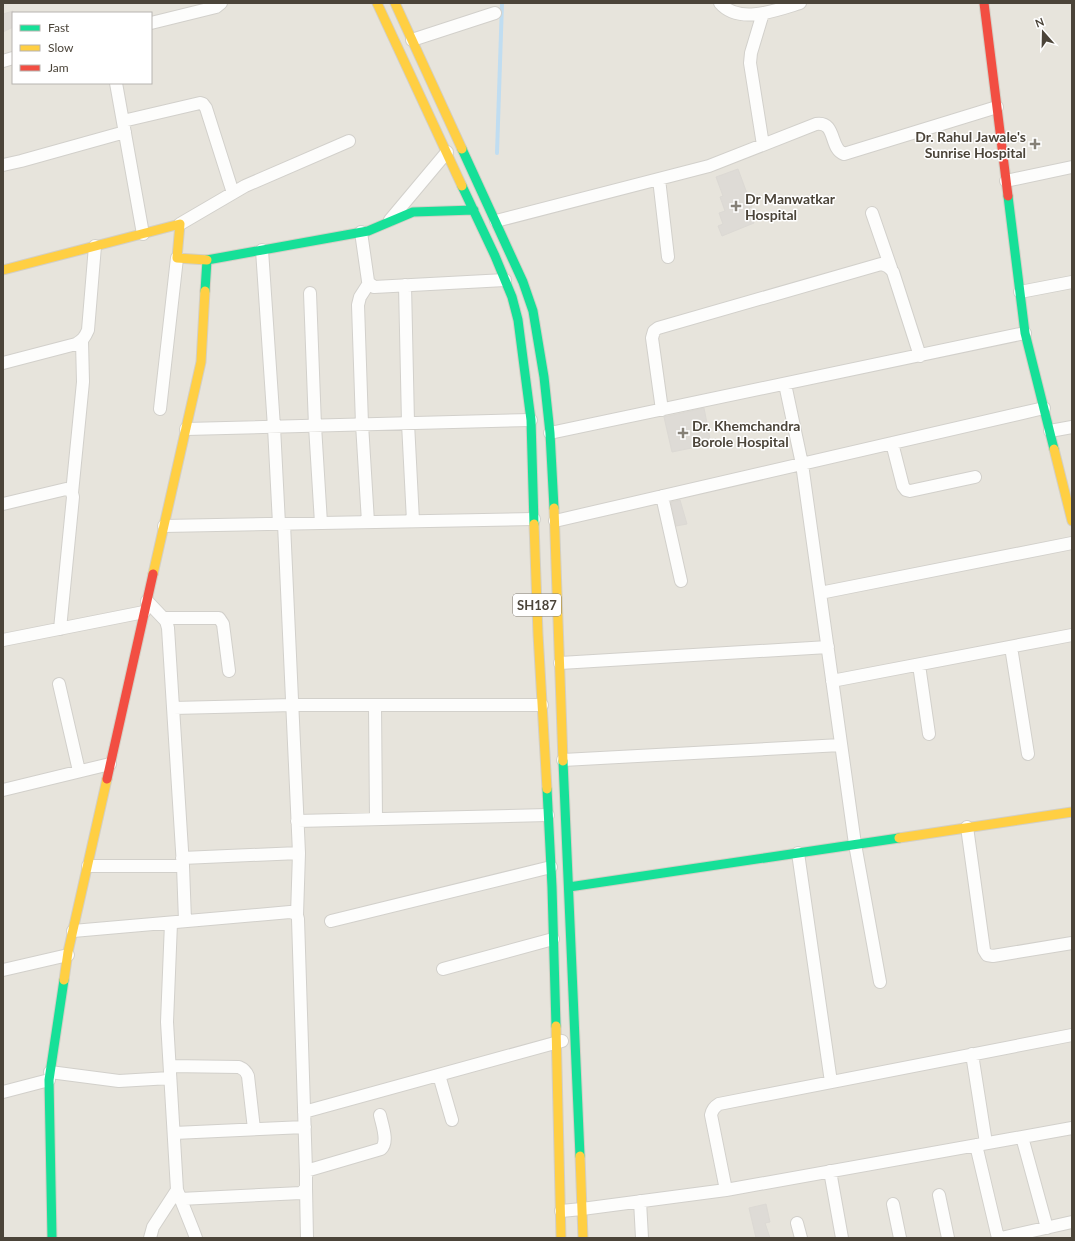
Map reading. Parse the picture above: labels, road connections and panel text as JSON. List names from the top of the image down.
{
  "streets": {
    "street": ["SH187"]
  },
  "places": {
    "health": ["Dr. Rahul Jawale's Sunrise Hospital", "Dr Manwatkar Hospital", "Dr. Khemchandra Borole Hospital"]
  },
  "legend": ["Fast", "Slow", "Jam"],
  "north": "top"
}
